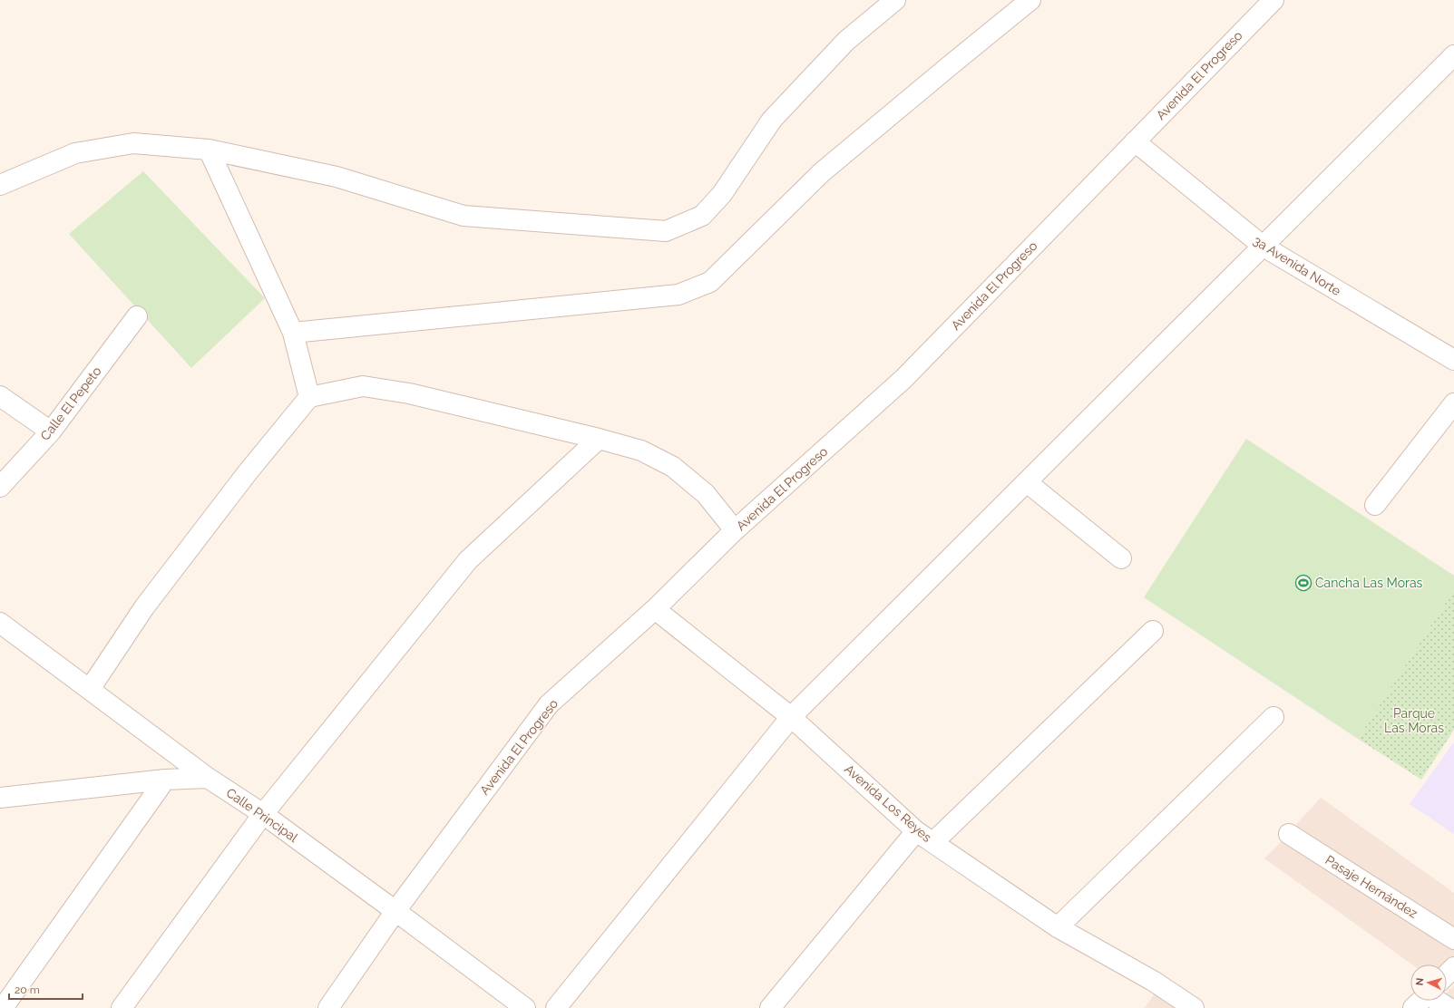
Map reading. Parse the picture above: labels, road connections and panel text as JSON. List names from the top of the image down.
{
  "streets": {
    "street": [
      "Avenida El Progreso",
      "3a Avenida Norte",
      "Calle El Pepeto",
      "Avenida Los Reyes",
      "Calle Principal",
      "Pasaje Hernández"
    ]
  },
  "crossings": [
    ["Avenida El Progreso", "3a Avenida Norte"],
    ["Avenida El Progreso", "Avenida Los Reyes"],
    ["Avenida El Progreso", "Calle Principal"]
  ],
  "parks": ["Parque Las Moras"],
  "places": {
    "sports": ["Cancha Las Moras"]
  },
  "scale_bar": "20 m",
  "north": "left"
}
